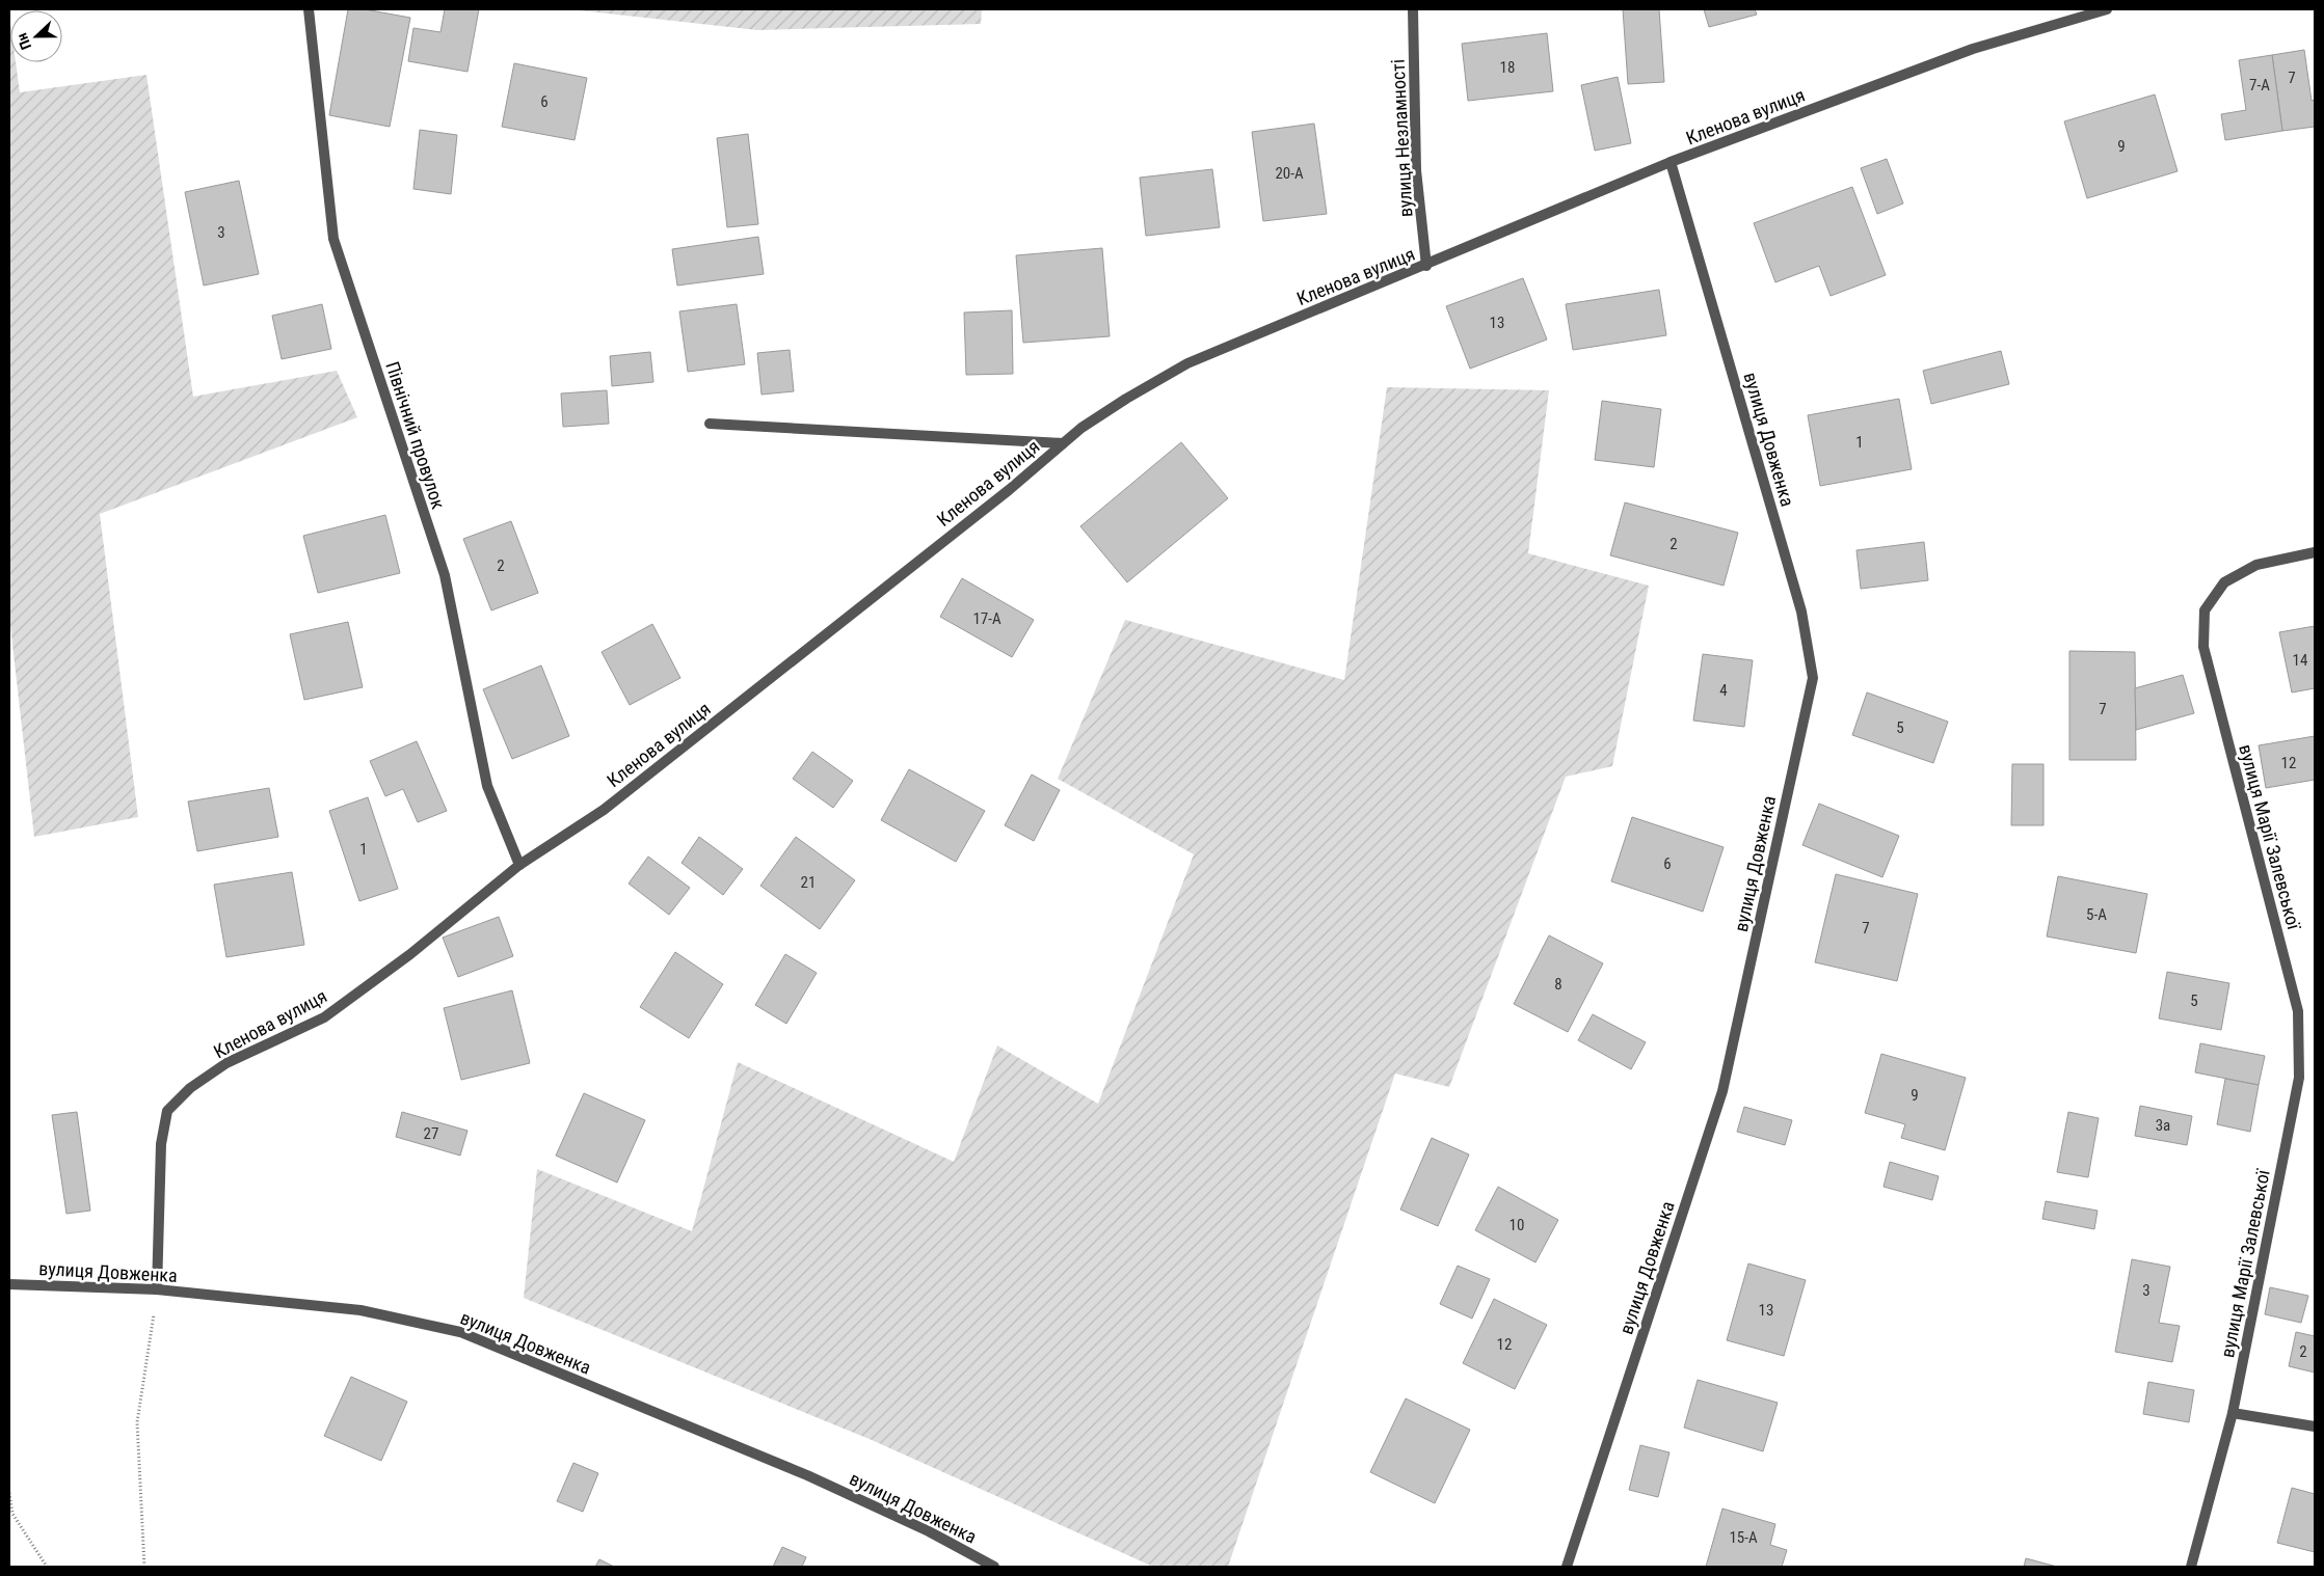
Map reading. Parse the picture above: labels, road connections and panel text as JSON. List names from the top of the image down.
{
  "streets": {
    "street": [
      "Кленова вулиця",
      "вулиця Незламності",
      "Північний провулок",
      "вулиця Довженка",
      "вулиця Марії Залевської"
    ]
  },
  "crossings": [
    ["Кленова вулиця", "вулиця Незламності"],
    ["Кленова вулиця", "Північний провулок"],
    ["Кленова вулиця", "вулиця Довженка"]
  ],
  "house_numbers": [
    "18",
    "7",
    "7-А",
    "6",
    "9",
    "20-А",
    "3",
    "13",
    "1",
    "2",
    "2",
    "17-А",
    "14",
    "4",
    "7",
    "5",
    "12",
    "1",
    "6",
    "21",
    "5-А",
    "7",
    "8",
    "5",
    "9",
    "3а",
    "27",
    "10",
    "3",
    "13",
    "12",
    "2",
    "15-А"
  ],
  "north": "left"
}
